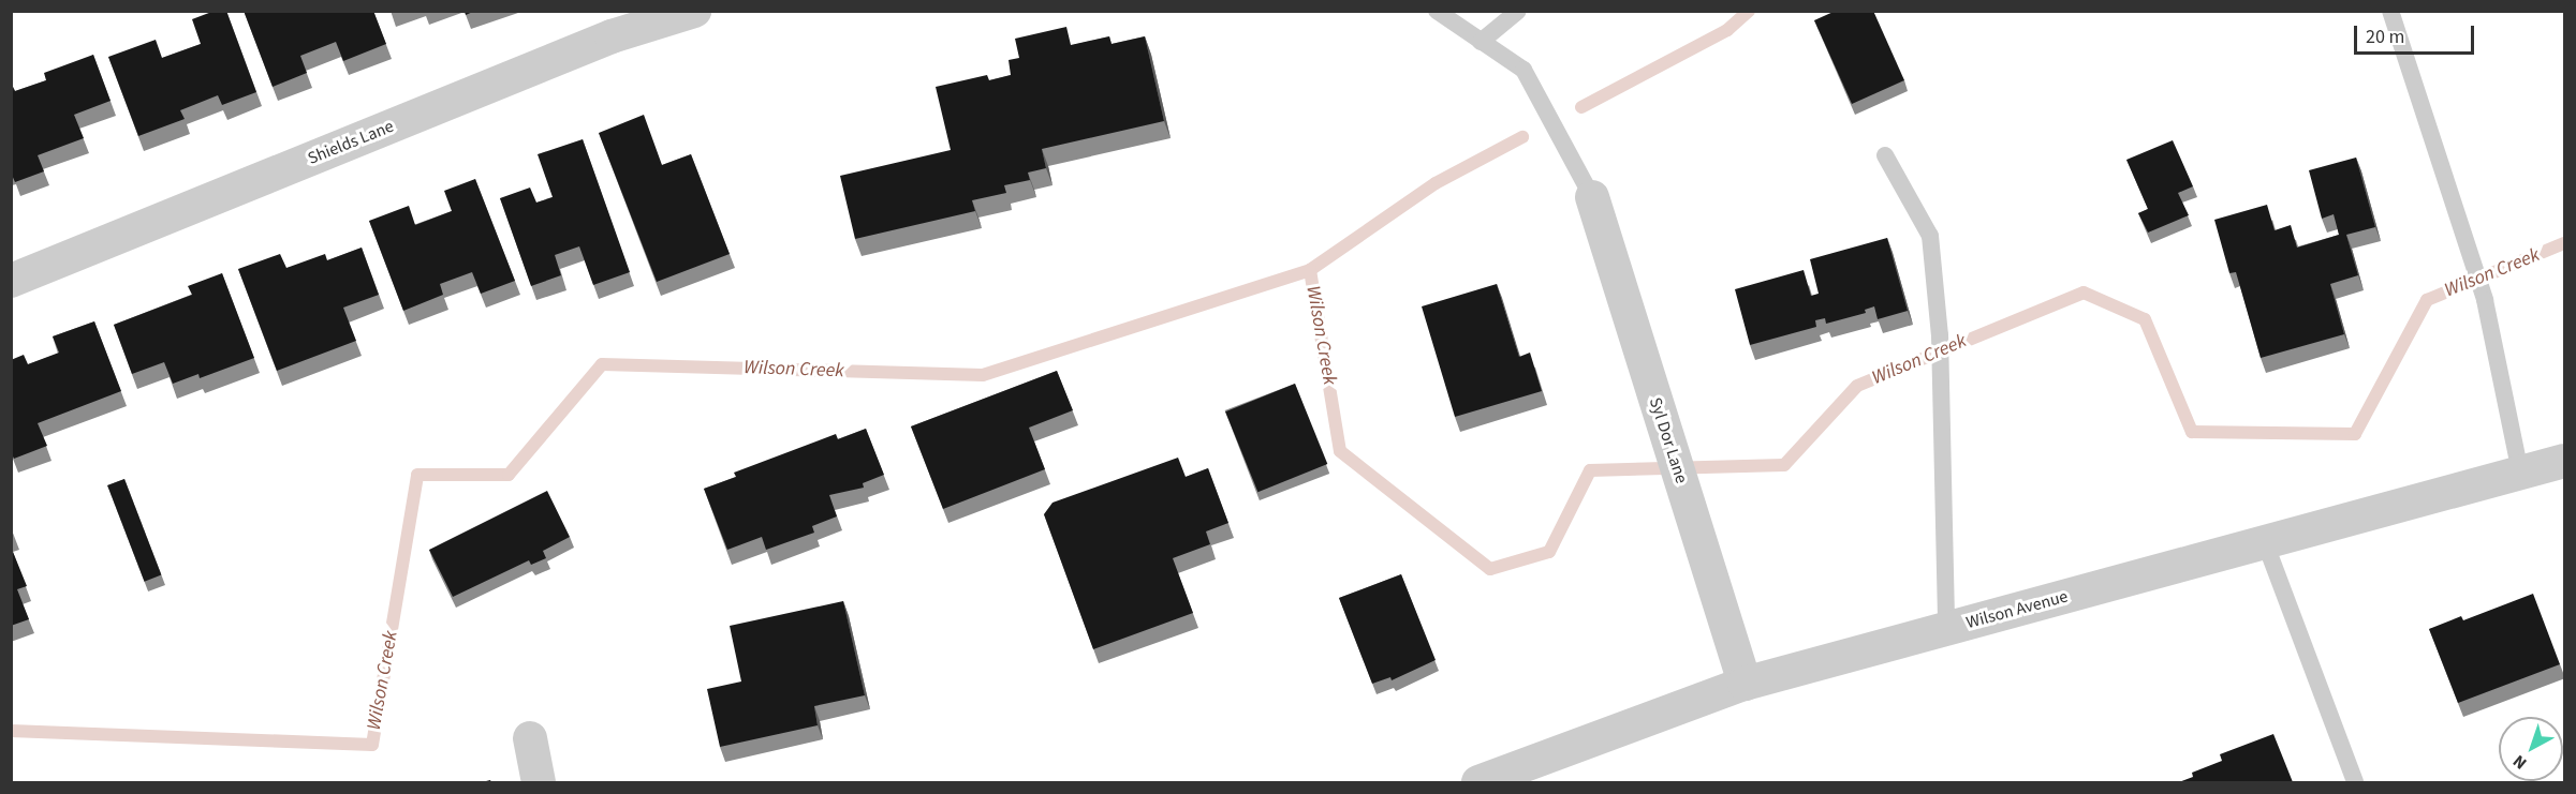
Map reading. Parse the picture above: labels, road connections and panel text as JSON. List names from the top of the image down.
{
  "streets": {
    "street": ["Shields Lane", "Syl Dor Lane", "Wilson Avenue"]
  },
  "crossings": [
    ["Syl Dor Lane", "Wilson Avenue"]
  ],
  "water": ["Wilson Creek"],
  "scale_bar": "20 m",
  "north": "bottom left"
}
